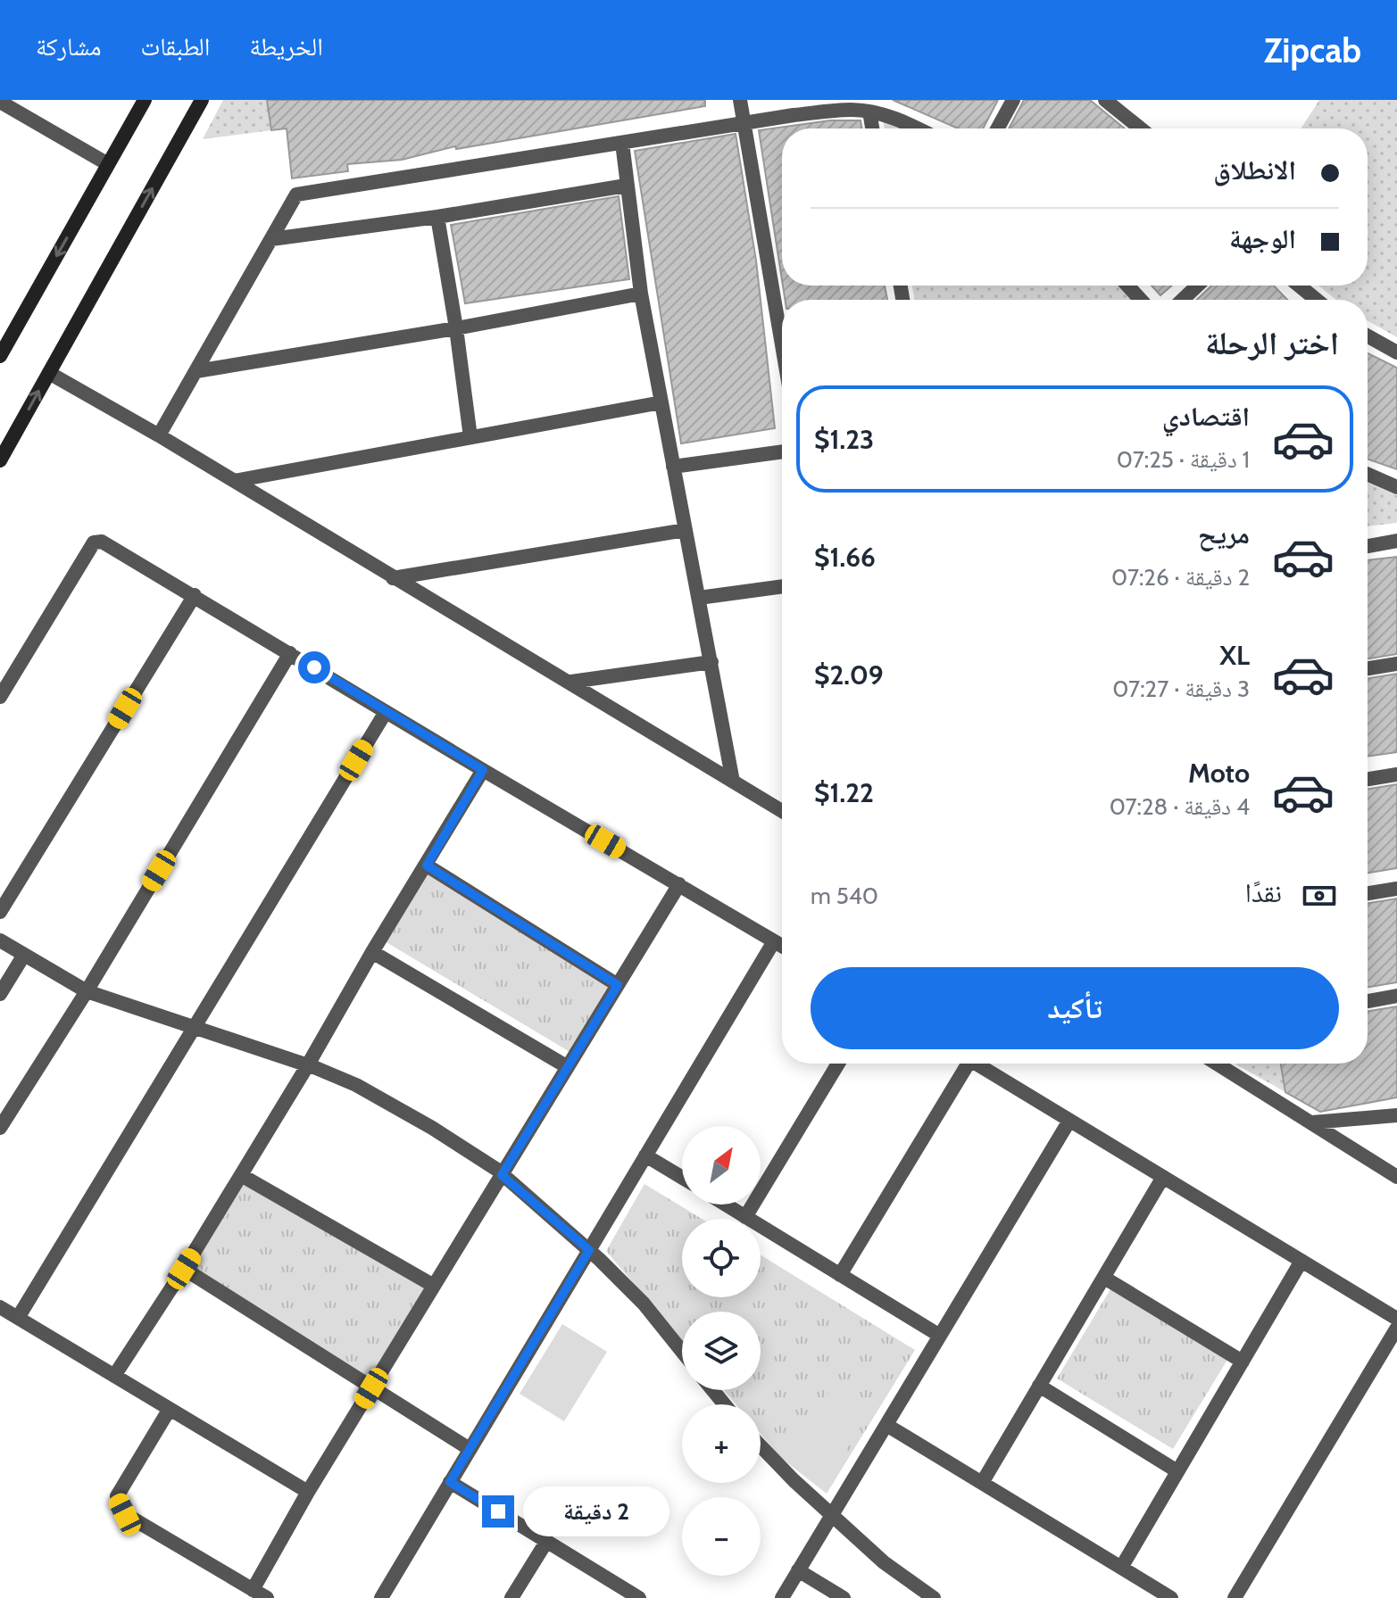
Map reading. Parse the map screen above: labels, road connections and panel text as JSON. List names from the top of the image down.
{
  "north": "top right",
  "page": {
    "header": "Zipcab",
    "nav": ["الخريطة", "الطبقات", "مشاركة"],
    "banner": ["الانطلاق", "الوجهة"],
    "heading": "اختر الرحلة",
    "list": [
      {
        "name": "اقتصادي",
        "note": "1 دقيقة · 07:25",
        "value": "$1.23"
      },
      {
        "name": "مريح",
        "note": "2 دقيقة · 07:26",
        "value": "$1.66"
      },
      {
        "name": "XL",
        "note": "3 دقيقة · 07:27",
        "value": "$2.09"
      },
      {
        "name": "Moto",
        "note": "4 دقيقة · 07:28",
        "value": "$1.22"
      }
    ],
    "pay": ["نقدًا", "540 m"],
    "buttons": "تأكيد",
    "map_buttons": ["+", "−"],
    "bubble": "2 دقيقة"
  }
}
